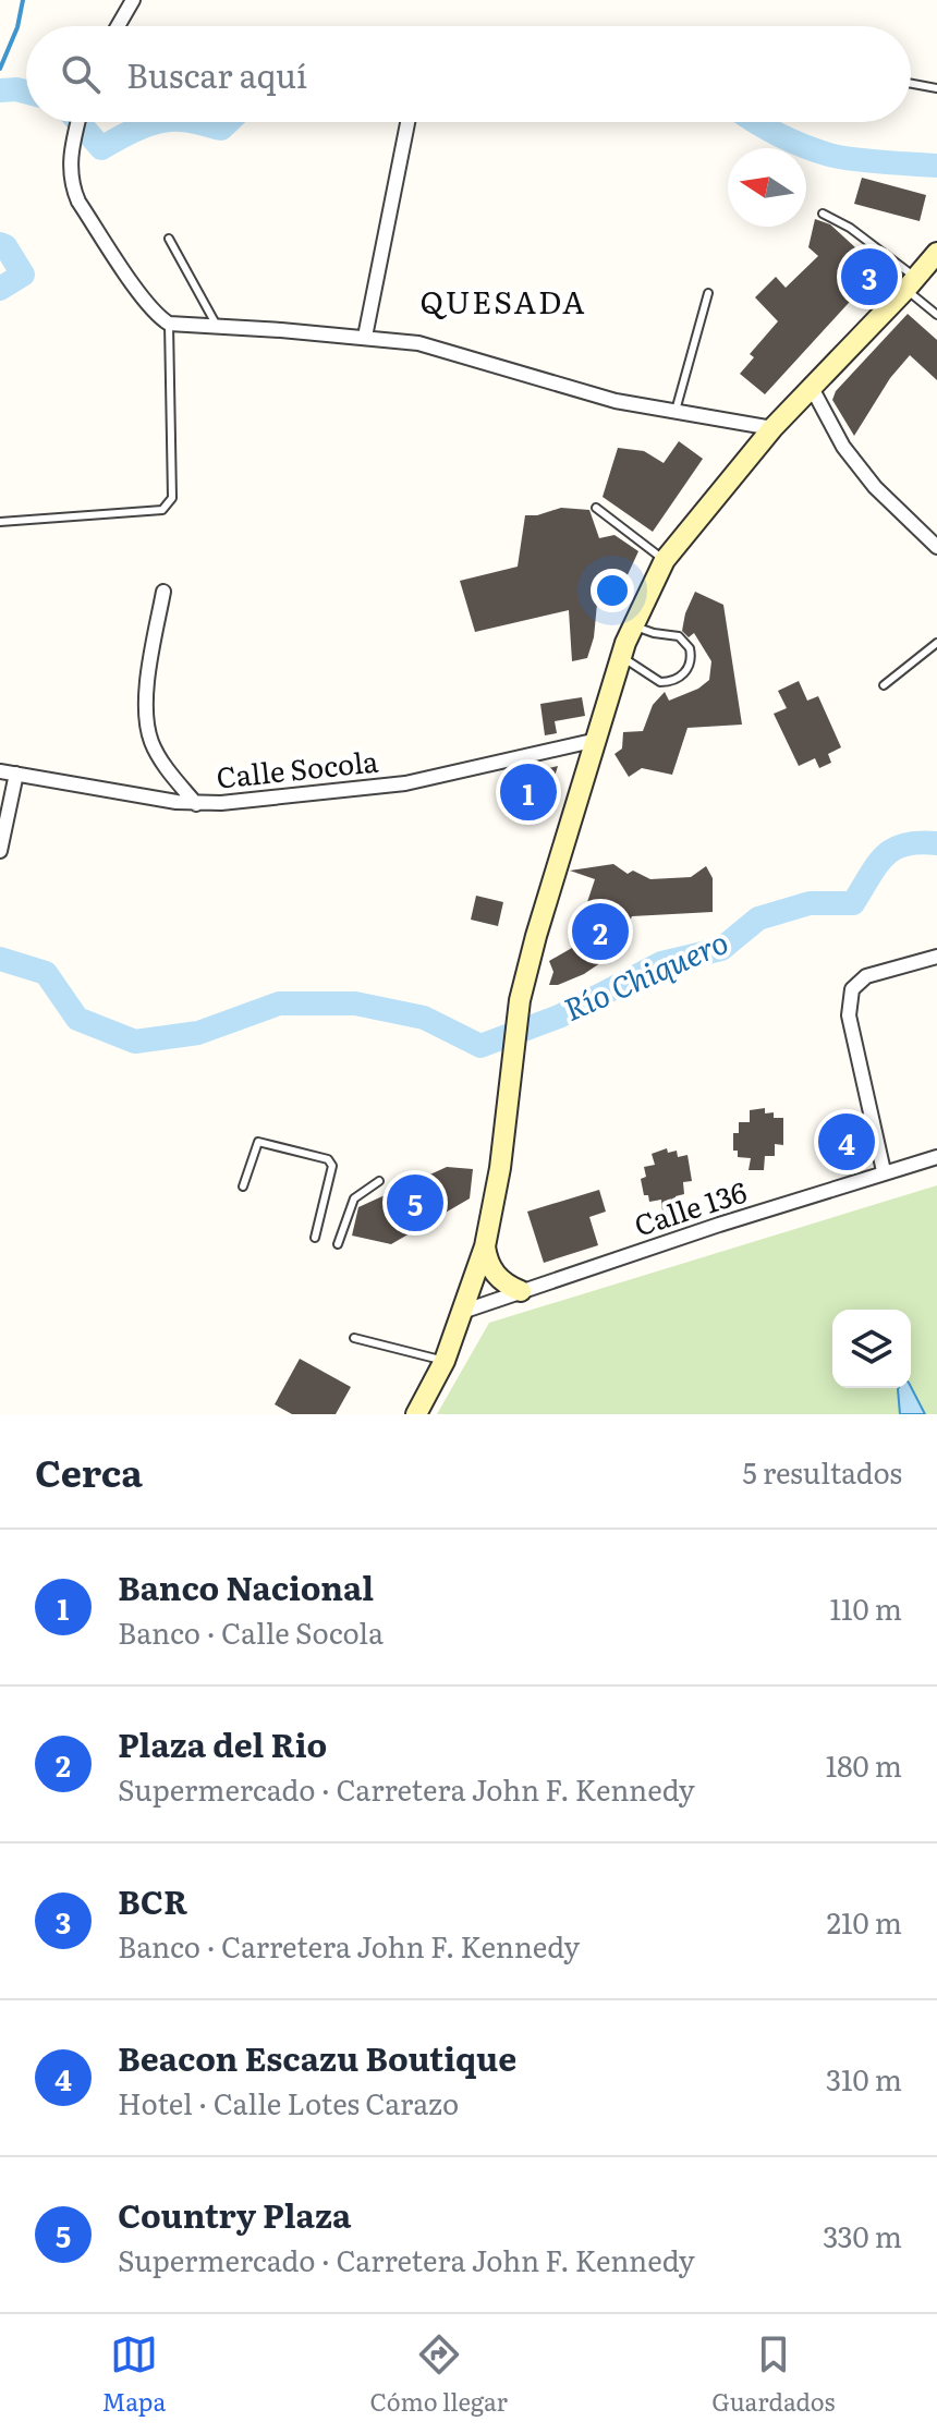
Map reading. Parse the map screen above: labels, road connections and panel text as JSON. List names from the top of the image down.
{
  "streets": {
    "street": ["Calle Socola", "Calle 136"]
  },
  "districts": ["QUESADA"],
  "water": ["Río Chiquero"],
  "north": "left",
  "page": {
    "search": "Buscar aquí",
    "pins": [
      "3",
      "1",
      "2",
      "4",
      "5"
    ],
    "heading": ["Cerca", "5 resultados"],
    "list": [
      {
        "mark": "1",
        "name": "Banco Nacional",
        "note": "Banco · Calle Socola",
        "value": "110 m"
      },
      {
        "mark": "2",
        "name": "Plaza del Rio",
        "note": "Supermercado · Carretera John F. Kennedy",
        "value": "180 m"
      },
      {
        "mark": "3",
        "name": "BCR",
        "note": "Banco · Carretera John F. Kennedy",
        "value": "210 m"
      },
      {
        "mark": "4",
        "name": "Beacon Escazu Boutique",
        "note": "Hotel · Calle Lotes Carazo",
        "value": "310 m"
      },
      {
        "mark": "5",
        "name": "Country Plaza",
        "note": "Supermercado · Carretera John F. Kennedy",
        "value": "330 m"
      }
    ],
    "nav": ["Mapa", "Cómo llegar", "Guardados"]
  }
}
